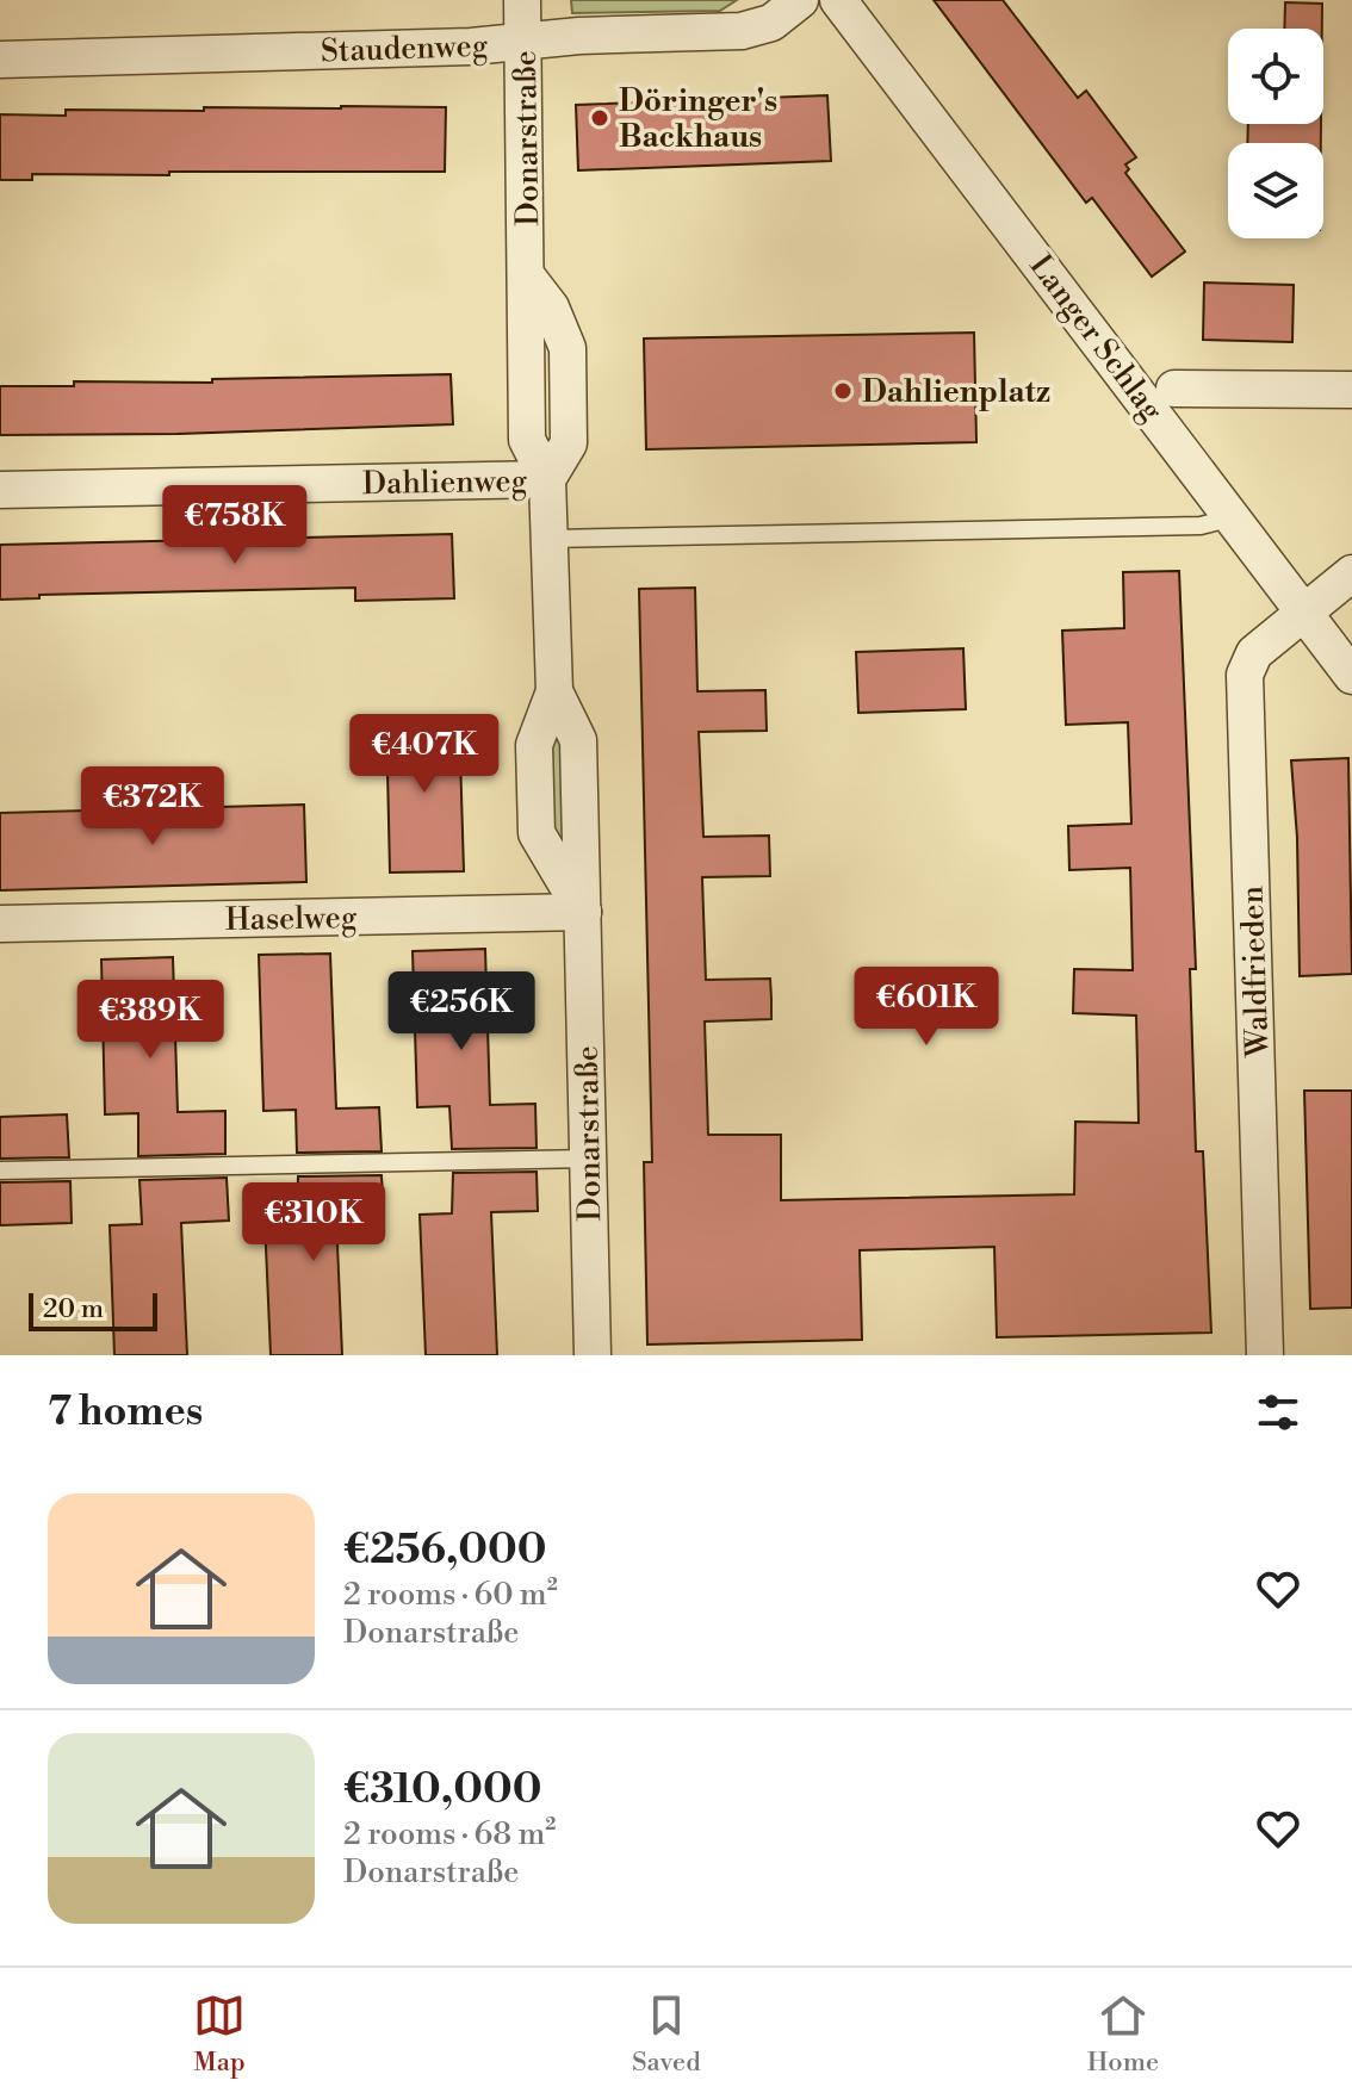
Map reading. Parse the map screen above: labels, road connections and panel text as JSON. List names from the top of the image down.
{
  "streets": {
    "street": [
      "Staudenweg",
      "Donarstraße",
      "Langer Schlag",
      "Dahlienweg",
      "Haselweg",
      "Waldfrieden"
    ]
  },
  "crossings": [
    ["Staudenweg", "Donarstraße"],
    ["Donarstraße", "Dahlienweg"],
    ["Donarstraße", "Haselweg"],
    ["Langer Schlag", "Waldfrieden"]
  ],
  "places": ["Döringer's Backhaus", "Dahlienplatz"],
  "scale_bar": "20 m",
  "page": {
    "price": [
      "€758K",
      "€407K",
      "€372K",
      "€601K",
      "€256K",
      "€389K",
      "€310K"
    ],
    "scale": "20 m",
    "heading": "7 homes",
    "list": [
      {
        "name": "€256,000",
        "note": "2 rooms · 60 m² · Donarstraße"
      },
      {
        "name": "€310,000",
        "note": "2 rooms · 68 m² · Donarstraße"
      }
    ],
    "tabs": ["Map", "Saved", "Home"]
  }
}
